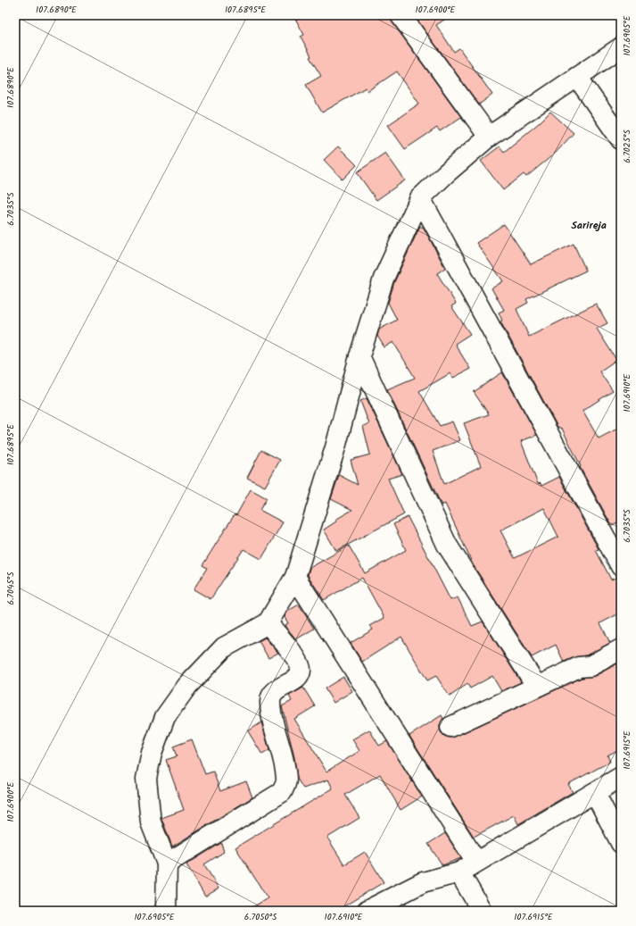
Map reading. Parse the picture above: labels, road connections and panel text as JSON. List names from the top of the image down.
{
  "districts": ["Sarireja"],
  "coordinates": [
    "107.6890°E",
    "107.6895°E",
    "107.6900°E",
    "107.6905°E",
    "6.7025°S",
    "6.7035°S",
    "107.6910°E",
    "6.7045°S",
    "107.6915°E",
    "6.7050°S"
  ]
}
